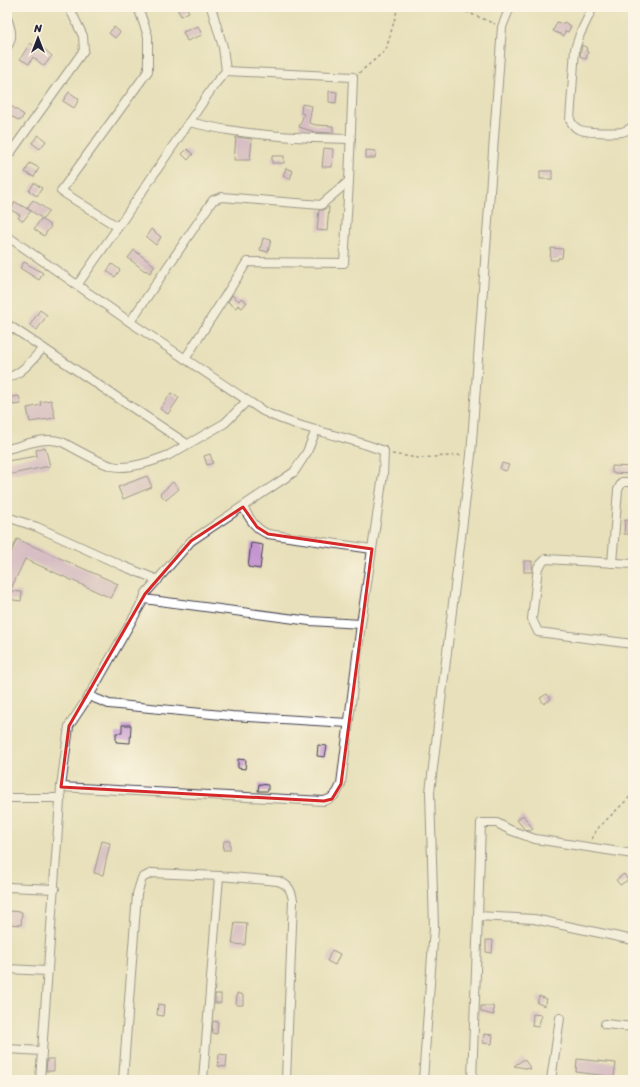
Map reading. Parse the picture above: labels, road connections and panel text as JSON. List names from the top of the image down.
{
  "north": "top"
}
